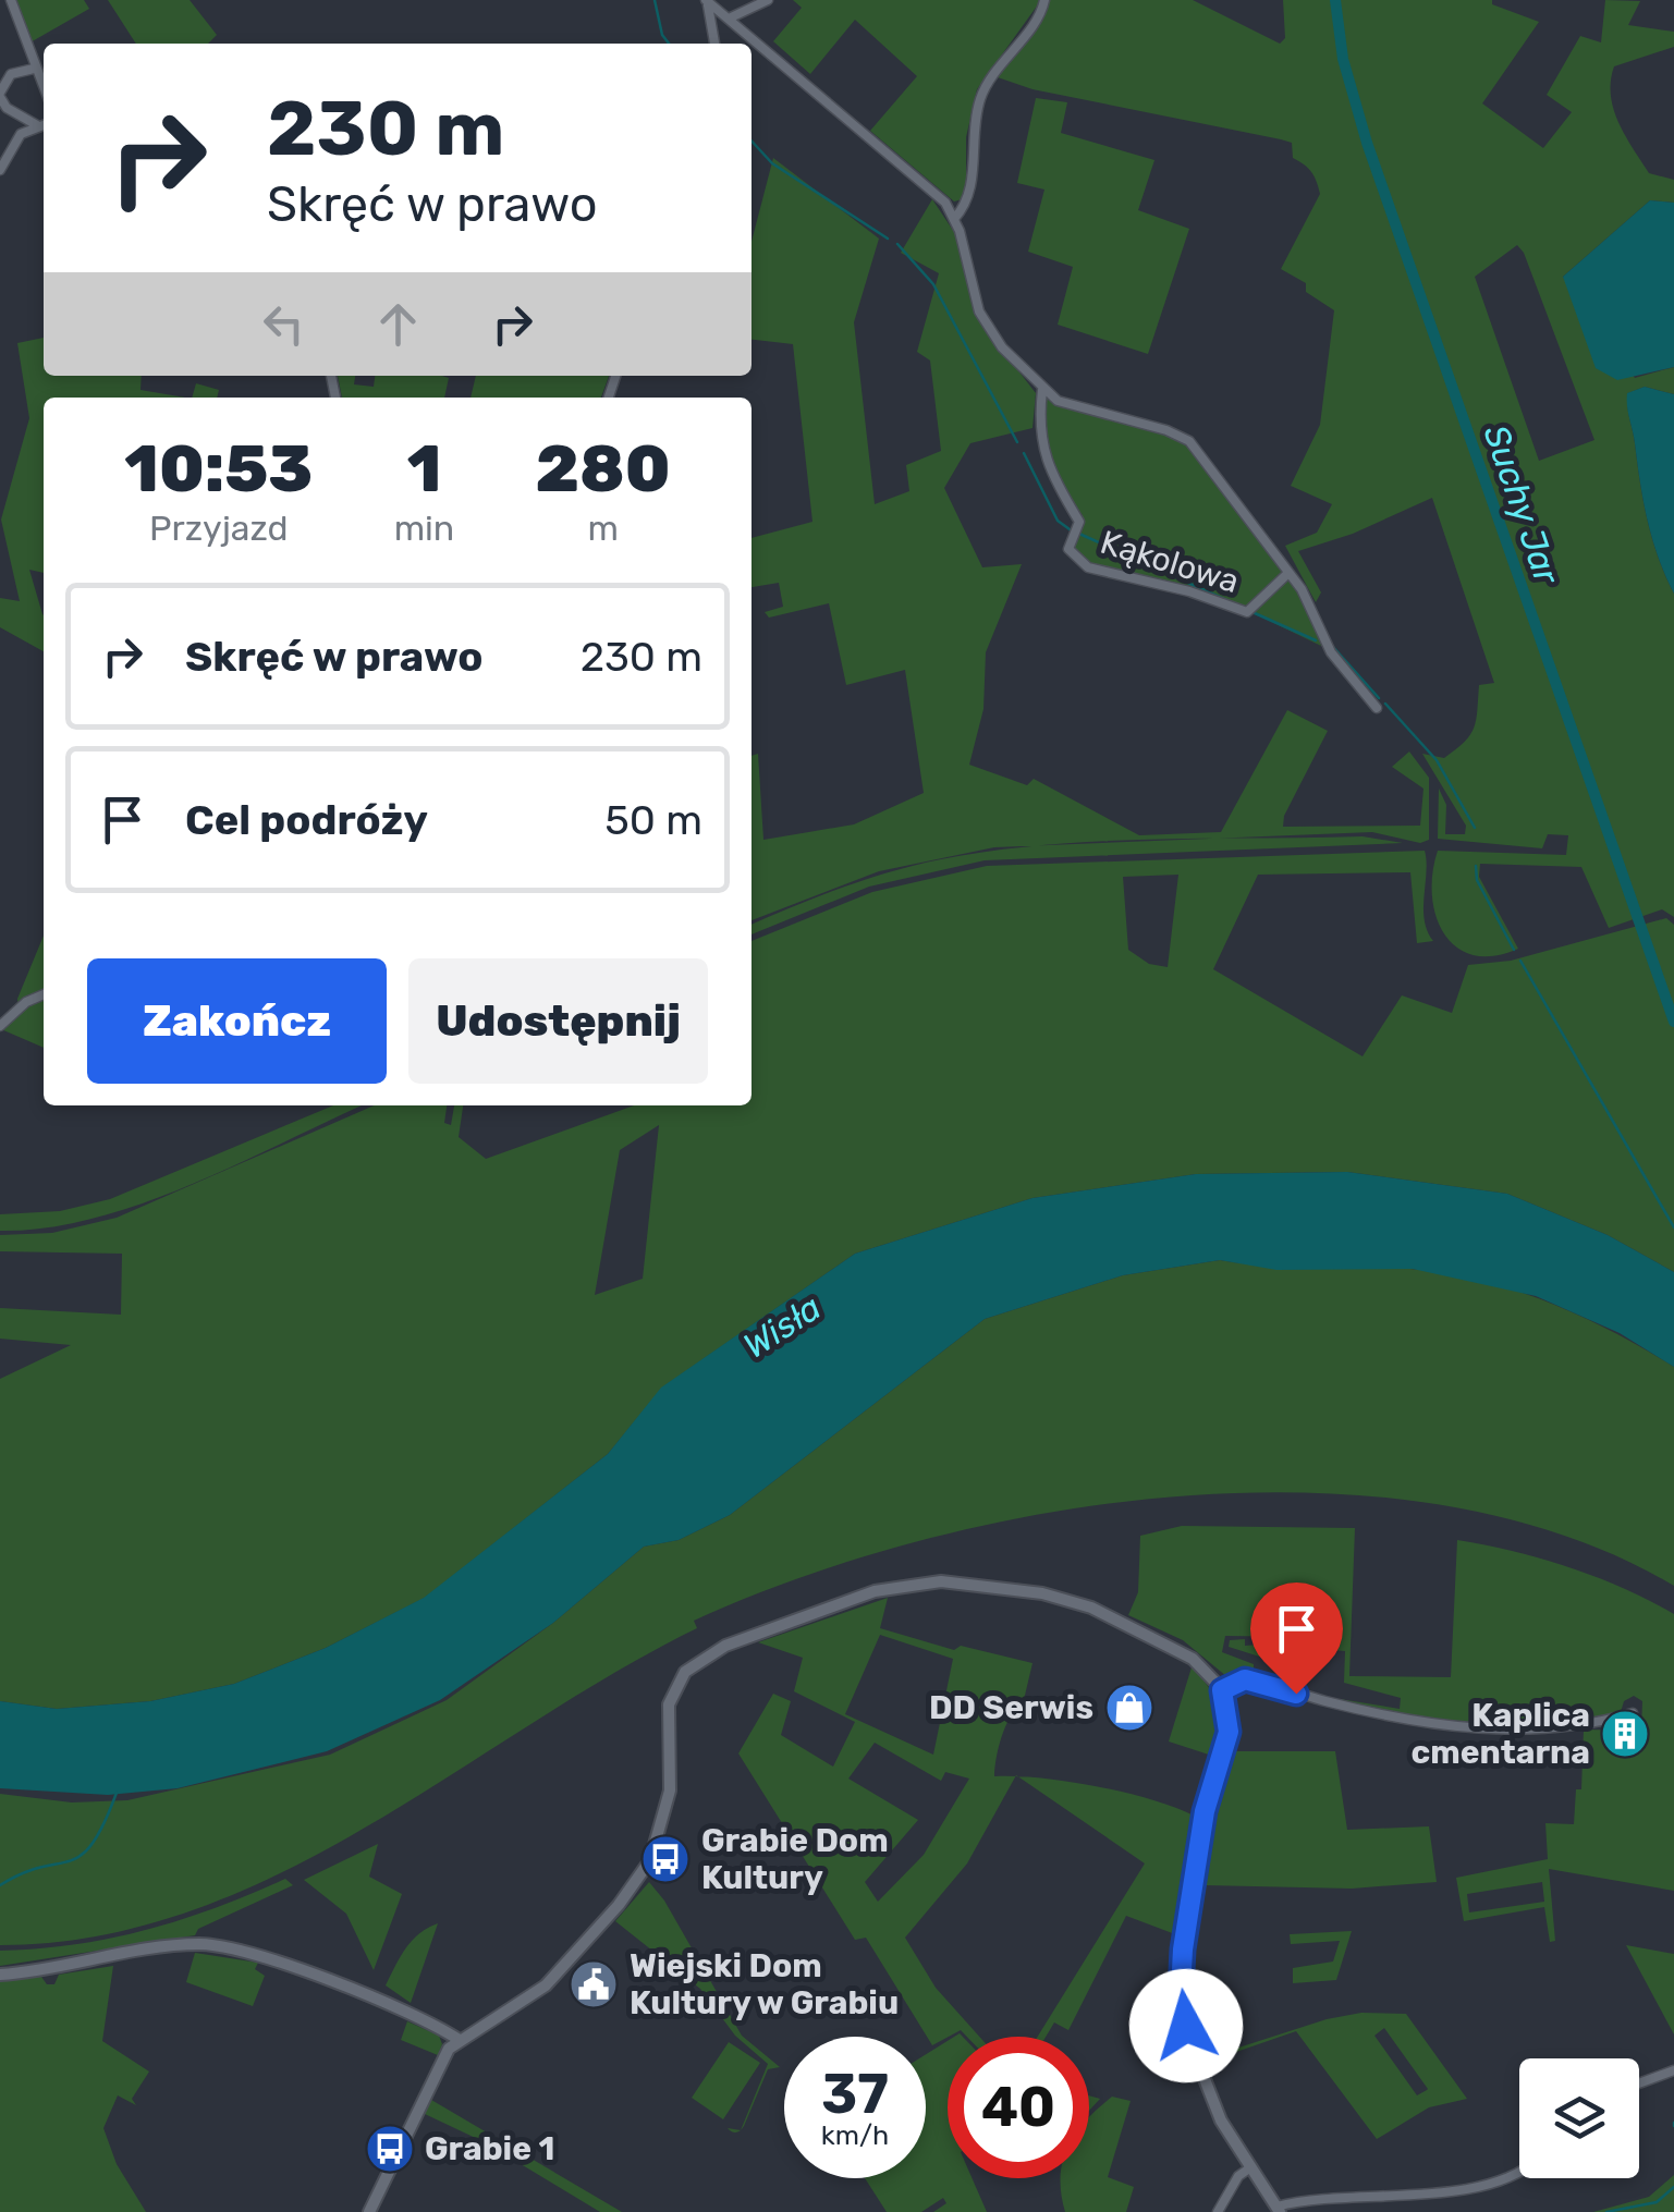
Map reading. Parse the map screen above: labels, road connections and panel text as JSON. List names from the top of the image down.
{
  "streets": {
    "street": ["Kąkolowa"]
  },
  "water": ["Suchy Jar", "Wisła"],
  "places": {
    "shop": ["DD Serwis"],
    "building": ["Kaplica cmentarna"],
    "bus stop": ["Grabie Dom Kultury", "Grabie 1"],
    "public building": ["Wiejski Dom Kultury w Grabiu"]
  },
  "page": {
    "turn": ["230 m", "Skręć w prawo"],
    "eta": [
      "10:53",
      "Przyjazd",
      "1",
      "min",
      "280",
      "m"
    ],
    "list": [
      {
        "name": "Skręć w prawo",
        "value": "230 m"
      },
      {
        "name": "Cel podróży",
        "value": "50 m"
      }
    ],
    "buttons": ["Zakończ", "Udostępnij"],
    "speed": "37 km/h",
    "limit": "40"
  }
}
